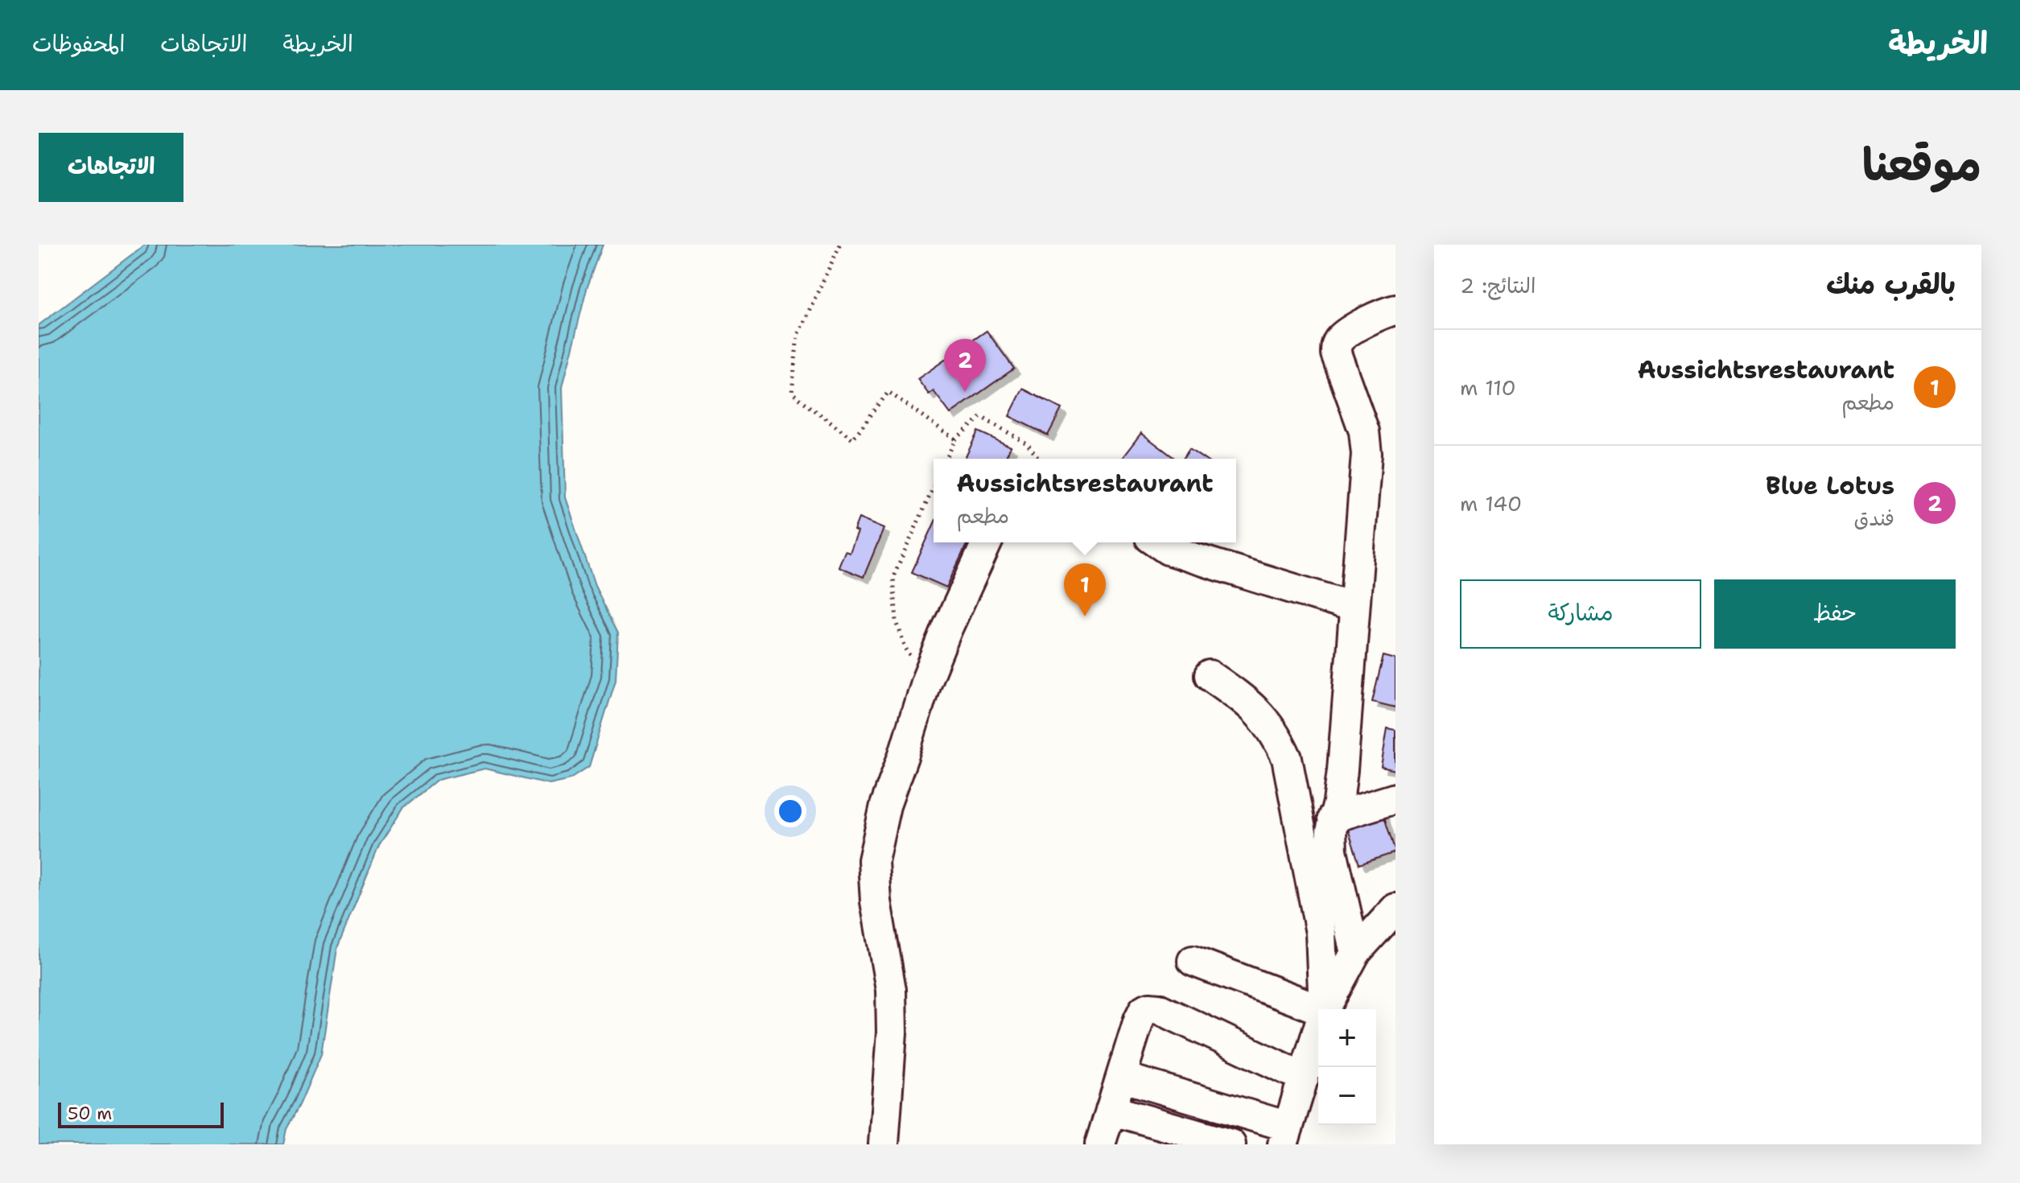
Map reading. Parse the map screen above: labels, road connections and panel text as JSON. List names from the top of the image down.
{
  "scale_bar": "50 m",
  "page": {
    "header": "الخريطة",
    "nav": ["الخريطة", "الاتجاهات", "المحفوظات"],
    "title": "موقعنا",
    "buttons": [
      "الاتجاهات",
      ["حفظ", "مشاركة"]
    ],
    "heading": ["بالقرب منك", "النتائج: 2"],
    "list": [
      {
        "mark": "1",
        "name": "Aussichtsrestaurant",
        "note": "مطعم",
        "value": "110 m"
      },
      {
        "mark": "2",
        "name": "Blue Lotus",
        "note": "فندق",
        "value": "140 m"
      }
    ],
    "pins": ["2", "1"],
    "popup": ["Aussichtsrestaurant", "مطعم"],
    "map_buttons": ["+", "−"],
    "scale": "50 m"
  }
}
